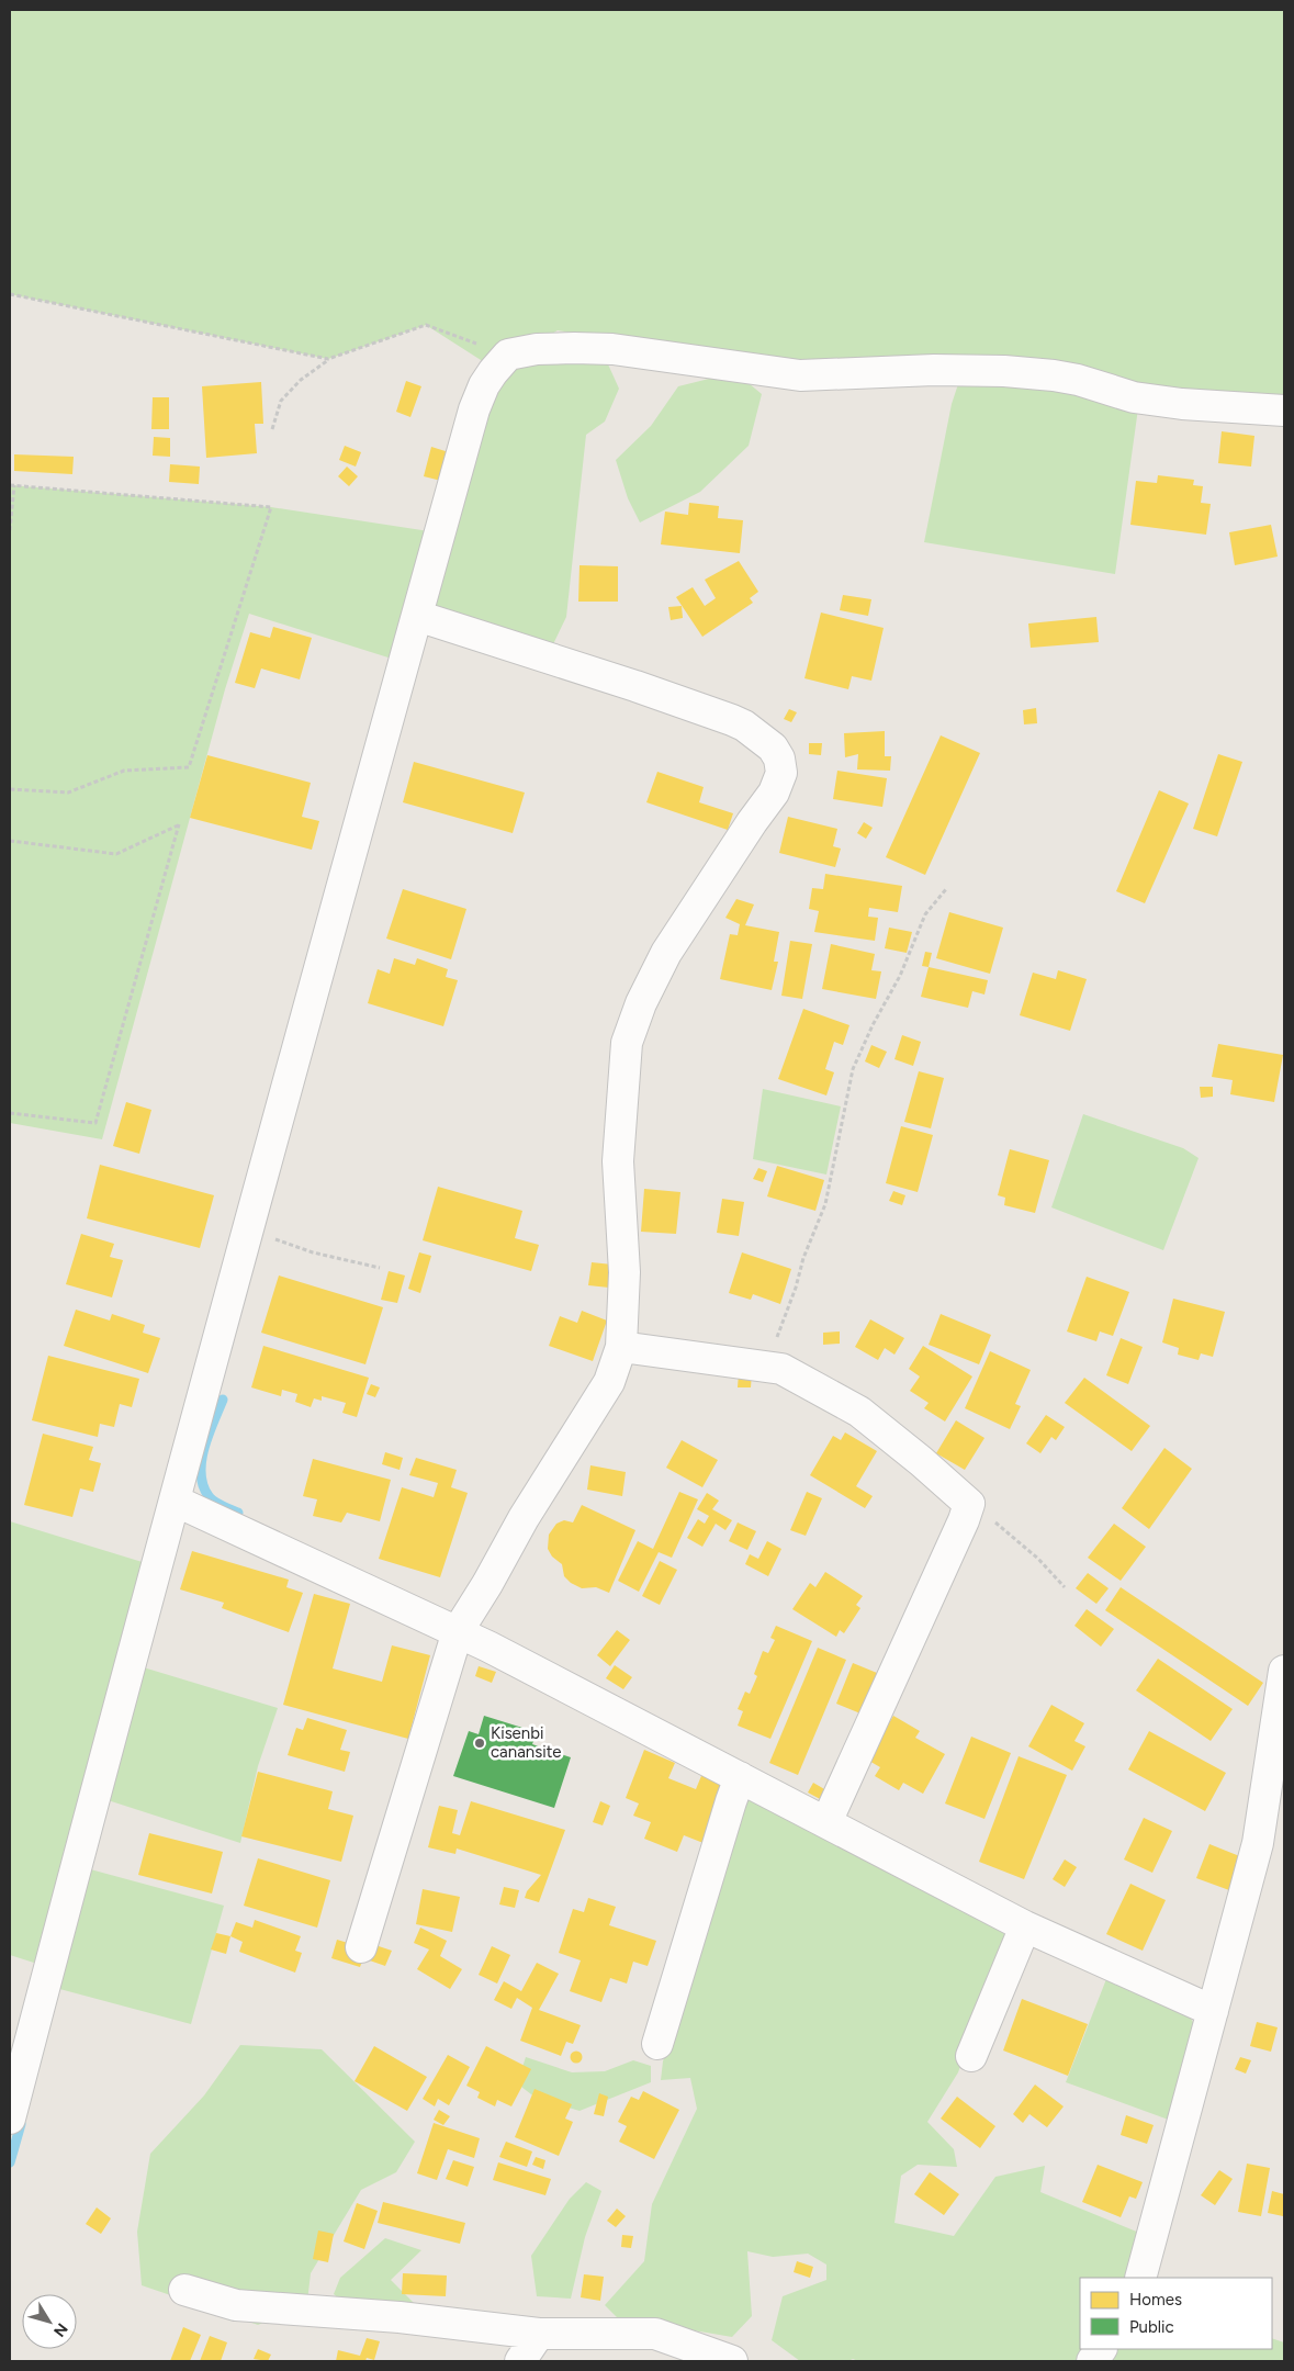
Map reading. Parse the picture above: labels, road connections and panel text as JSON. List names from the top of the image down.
{
  "places": ["Kisenbi canansite"],
  "legend": ["Homes", "Public"],
  "north": "bottom right"
}
